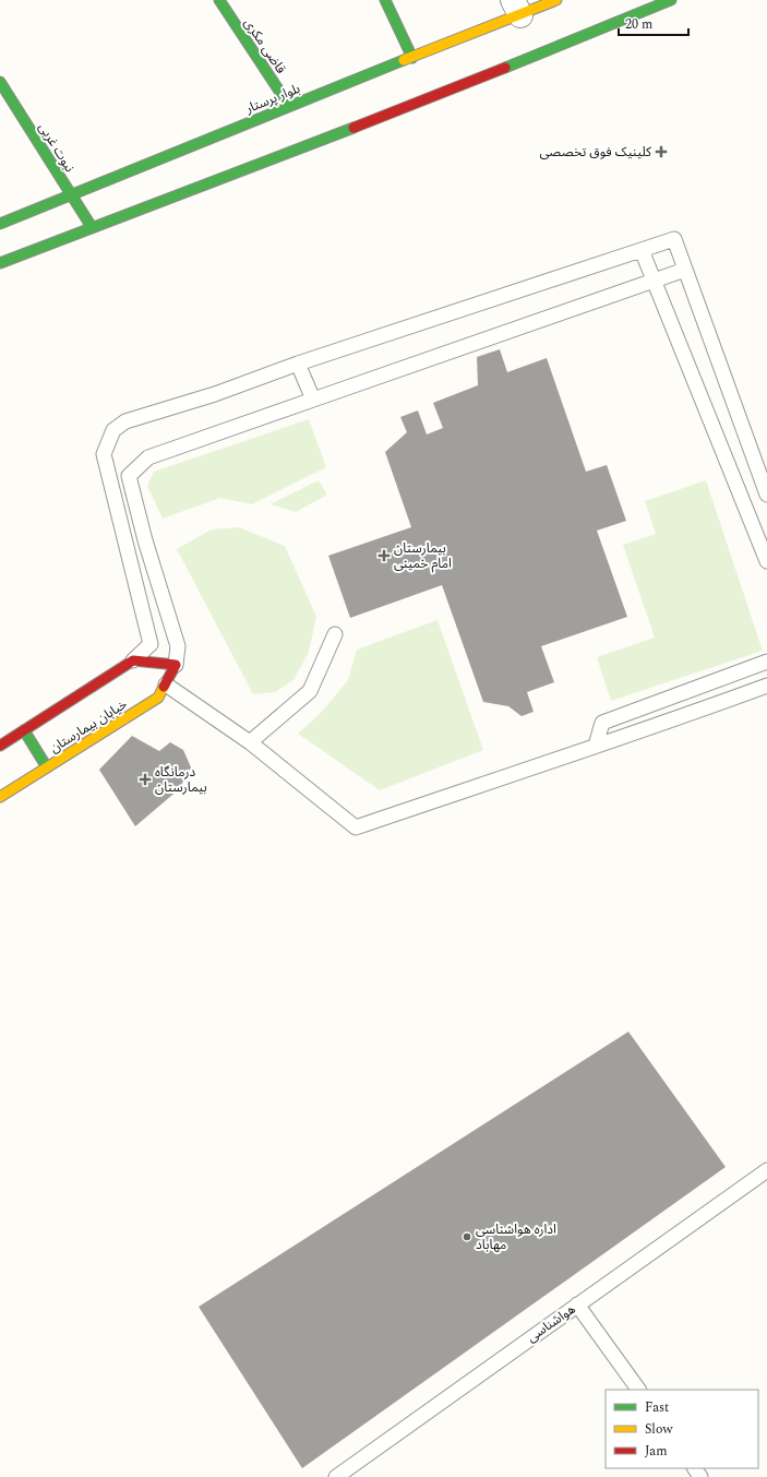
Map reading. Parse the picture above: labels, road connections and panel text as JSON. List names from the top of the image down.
{
  "streets": {
    "main road": [
      "قاضی مکری",
      "بلوار پرستار",
      "نبوت غربی",
      "خیابان بیمارستان"
    ],
    "lane": ["هواشناسی"]
  },
  "crossings": [
    ["قاضی مکری", "بلوار پرستار"],
    ["بلوار پرستار", "نبوت غربی"]
  ],
  "places": {
    "health": ["کلینیک فوق تخصصی", "بیمارستان امام خمینی", "درمانگاه بیمارستان"],
    "other": ["اداره هواشناسی مهاباد"]
  },
  "legend": ["Fast", "Slow", "Jam"],
  "scale_bar": "20 m"
}
